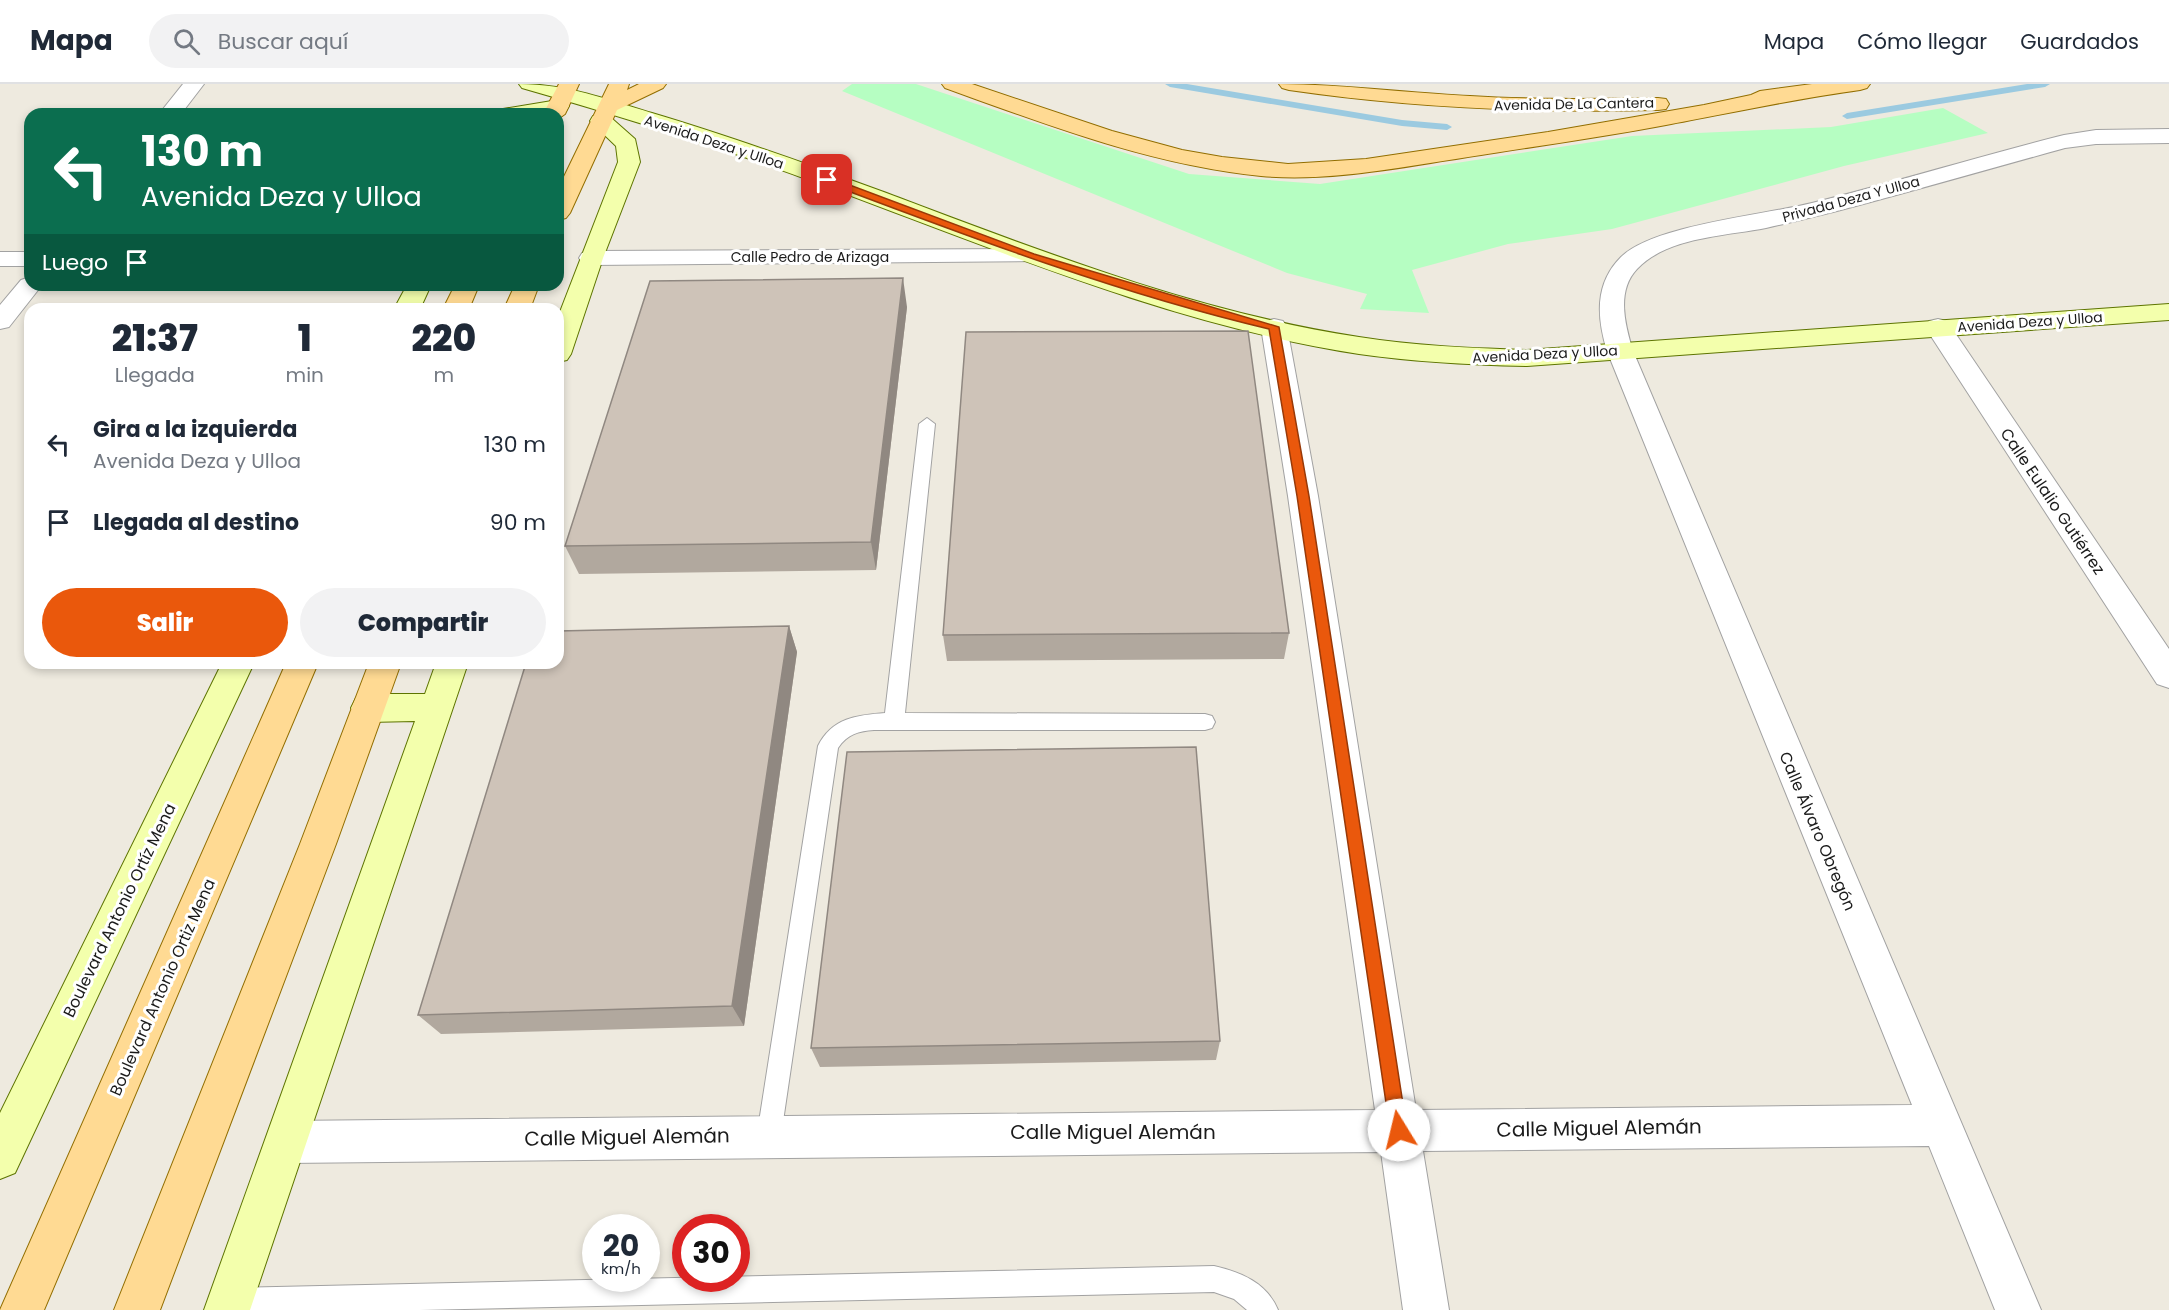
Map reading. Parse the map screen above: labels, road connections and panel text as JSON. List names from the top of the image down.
{
  "streets": {
    "main road": ["Avenida De La Cantera", "Boulevard Antonio Ortiz Mena"],
    "street": [
      "Avenida Deza y Ulloa",
      "Privada Deza Y Ulloa",
      "Calle Pedro de Arizaga",
      "Calle Eulalio Gutiérrez",
      "Calle Álvaro Obregón",
      "Boulevard Antonio Ortíz Mena",
      "Calle Miguel Alemán"
    ]
  },
  "crossings": [
    ["Avenida Deza y Ulloa", "Privada Deza Y Ulloa"],
    ["Avenida Deza y Ulloa", "Calle Pedro de Arizaga"],
    ["Avenida Deza y Ulloa", "Calle Eulalio Gutiérrez"],
    ["Avenida Deza y Ulloa", "Calle Álvaro Obregón"],
    ["Privada Deza Y Ulloa", "Calle Álvaro Obregón"],
    ["Calle Álvaro Obregón", "Calle Miguel Alemán"]
  ],
  "page": {
    "header": "Mapa",
    "search": "Buscar aquí",
    "nav": ["Mapa", "Cómo llegar", "Guardados"],
    "turn": ["130 m", "Avenida Deza y Ulloa"],
    "then": "Luego",
    "eta": [
      "21:37",
      "Llegada",
      "1",
      "min",
      "220",
      "m"
    ],
    "list": [
      {
        "name": "Gira a la izquierda",
        "note": "Avenida Deza y Ulloa",
        "value": "130 m"
      },
      {
        "name": "Llegada al destino",
        "value": "90 m"
      }
    ],
    "buttons": ["Salir", "Compartir"],
    "speed": "20 km/h",
    "limit": "30"
  }
}
